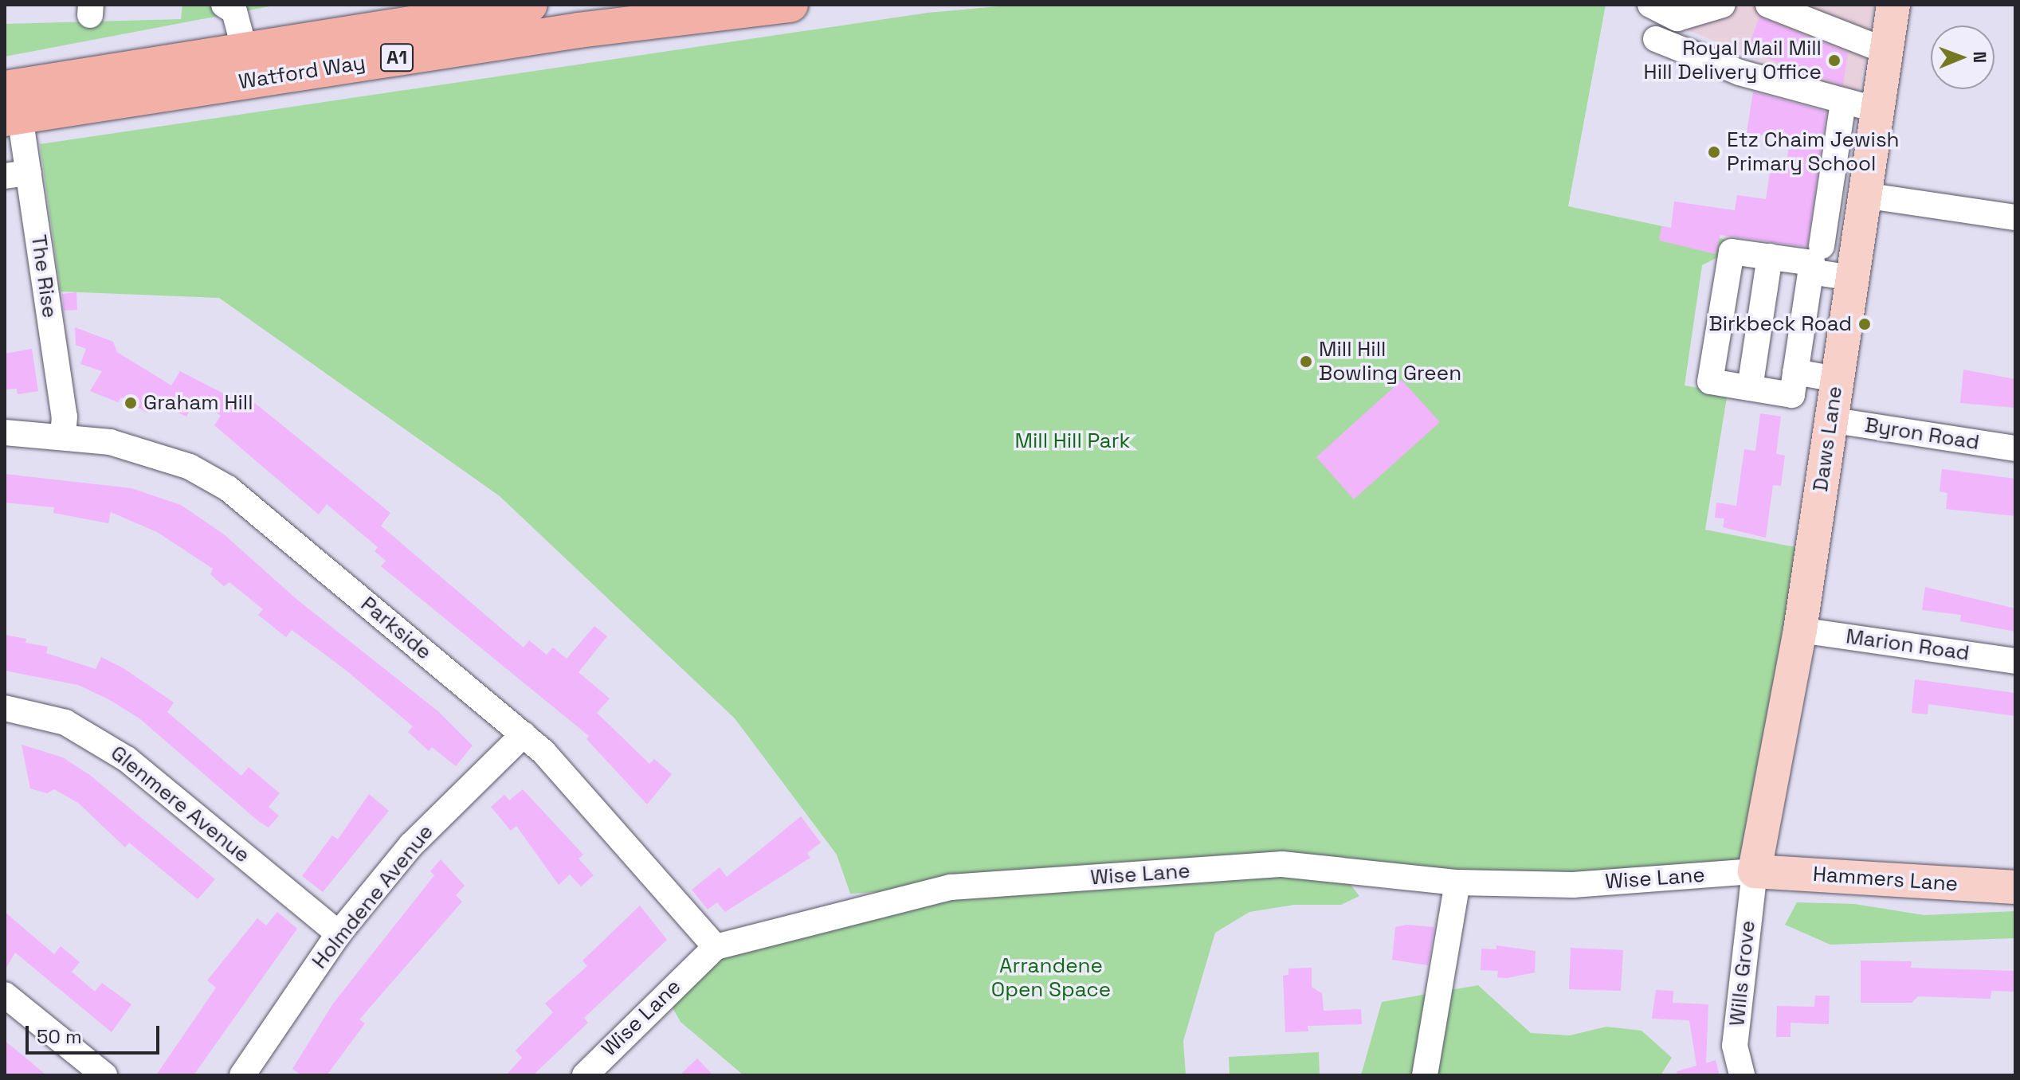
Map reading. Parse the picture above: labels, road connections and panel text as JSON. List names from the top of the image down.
{
  "streets": {
    "highway": ["A1", "Watford Way"],
    "main road": ["Daws Lane", "Hammers Lane"],
    "street": [
      "The Rise",
      "Byron Road",
      "Parkside",
      "Marion Road",
      "Glenmere Avenue",
      "Wise Lane",
      "Holmdene Avenue",
      "Wills Grove"
    ]
  },
  "crossings": [
    ["Watford Way", "The Rise"],
    ["The Rise", "Parkside"],
    ["Byron Road", "Daws Lane"],
    ["Daws Lane", "Marion Road"],
    ["Daws Lane", "Wise Lane"],
    ["Daws Lane", "Hammers Lane"],
    ["Daws Lane", "Wills Grove"],
    ["Parkside", "Wise Lane"],
    ["Parkside", "Holmdene Avenue"],
    ["Glenmere Avenue", "Holmdene Avenue"],
    ["Wise Lane", "Hammers Lane"],
    ["Wise Lane", "Wills Grove"],
    ["Hammers Lane", "Wills Grove"]
  ],
  "parks": ["Mill Hill Park", "Arrandene Open Space"],
  "places": [
    "Royal Mail Mill Hill Delivery Office",
    "Etz Chaim Jewish Primary School",
    "Birkbeck Road",
    "Mill Hill Bowling Green",
    "Graham Hill"
  ],
  "scale_bar": "50 m",
  "north": "right"
}
